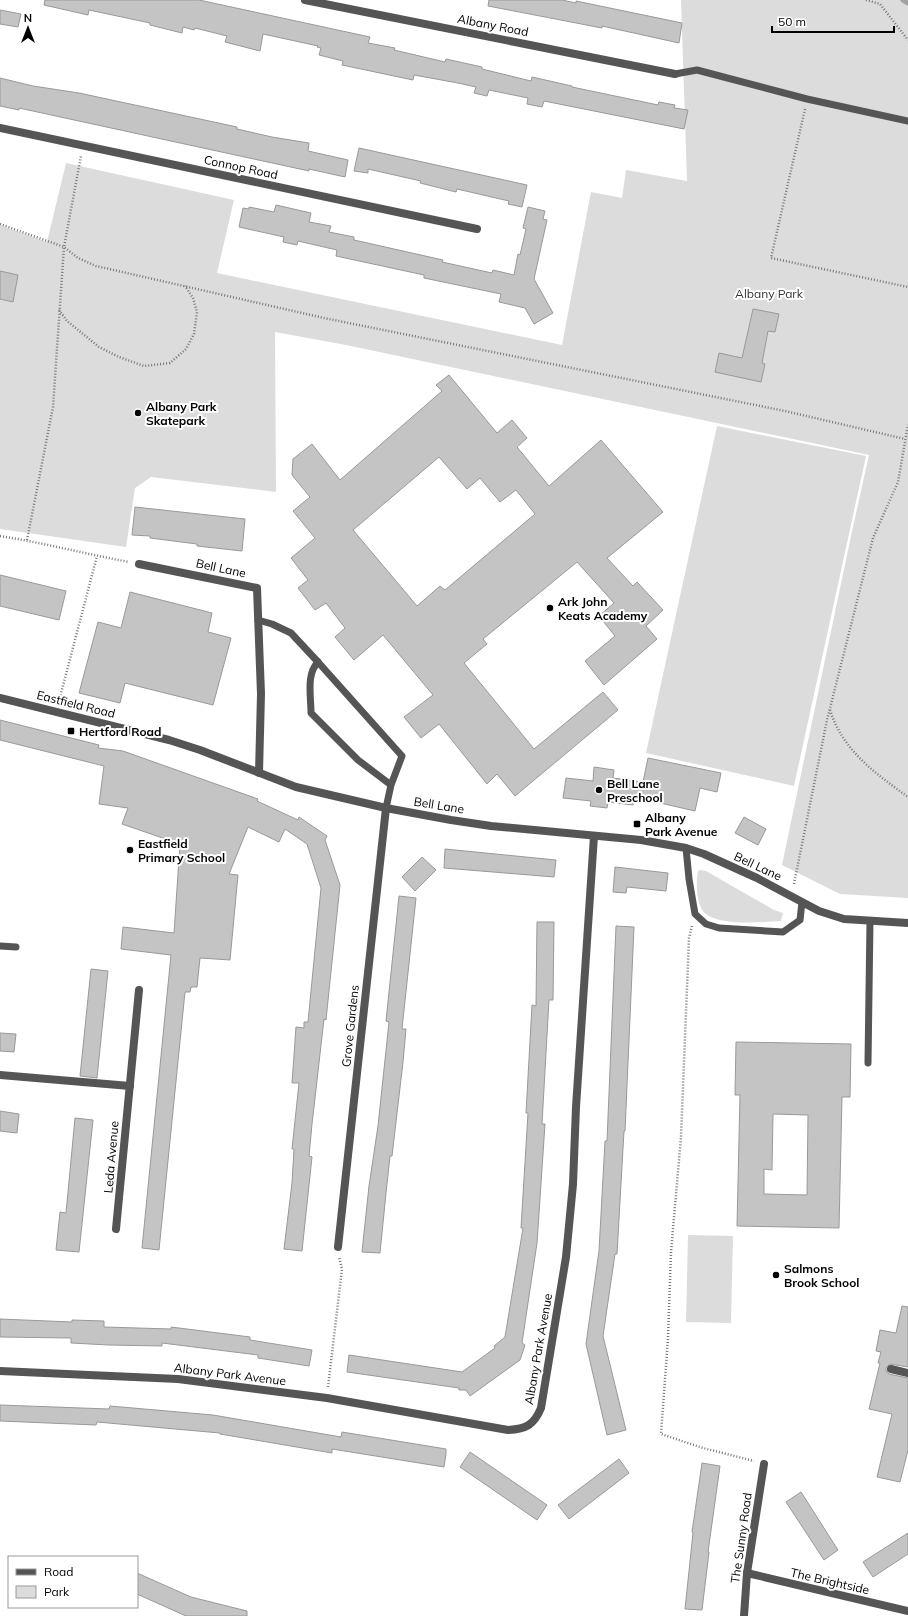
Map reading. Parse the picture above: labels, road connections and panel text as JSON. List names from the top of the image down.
{
  "streets": {
    "street": [
      "Albany Road",
      "Connop Road",
      "Bell Lane",
      "Eastfield Road",
      "Grove Gardens",
      "Leda Avenue",
      "Albany Park Avenue",
      "The Sunny Road",
      "The Brightside"
    ]
  },
  "crossings": [
    ["Bell Lane", "Eastfield Road"],
    ["Bell Lane", "Grove Gardens"],
    ["Bell Lane", "Albany Park Avenue"],
    ["The Sunny Road", "The Brightside"]
  ],
  "parks": ["Albany Park"],
  "places": {
    "other": [
      "Albany Park Skatepark",
      "Ark John Keats Academy",
      "Bell Lane Preschool",
      "Eastfield Primary School",
      "Salmons Brook School"
    ],
    "transit": ["Hertford Road", "Albany Park Avenue"]
  },
  "legend": ["Road", "Park"],
  "scale_bar": "50 m",
  "north": "top"
}
